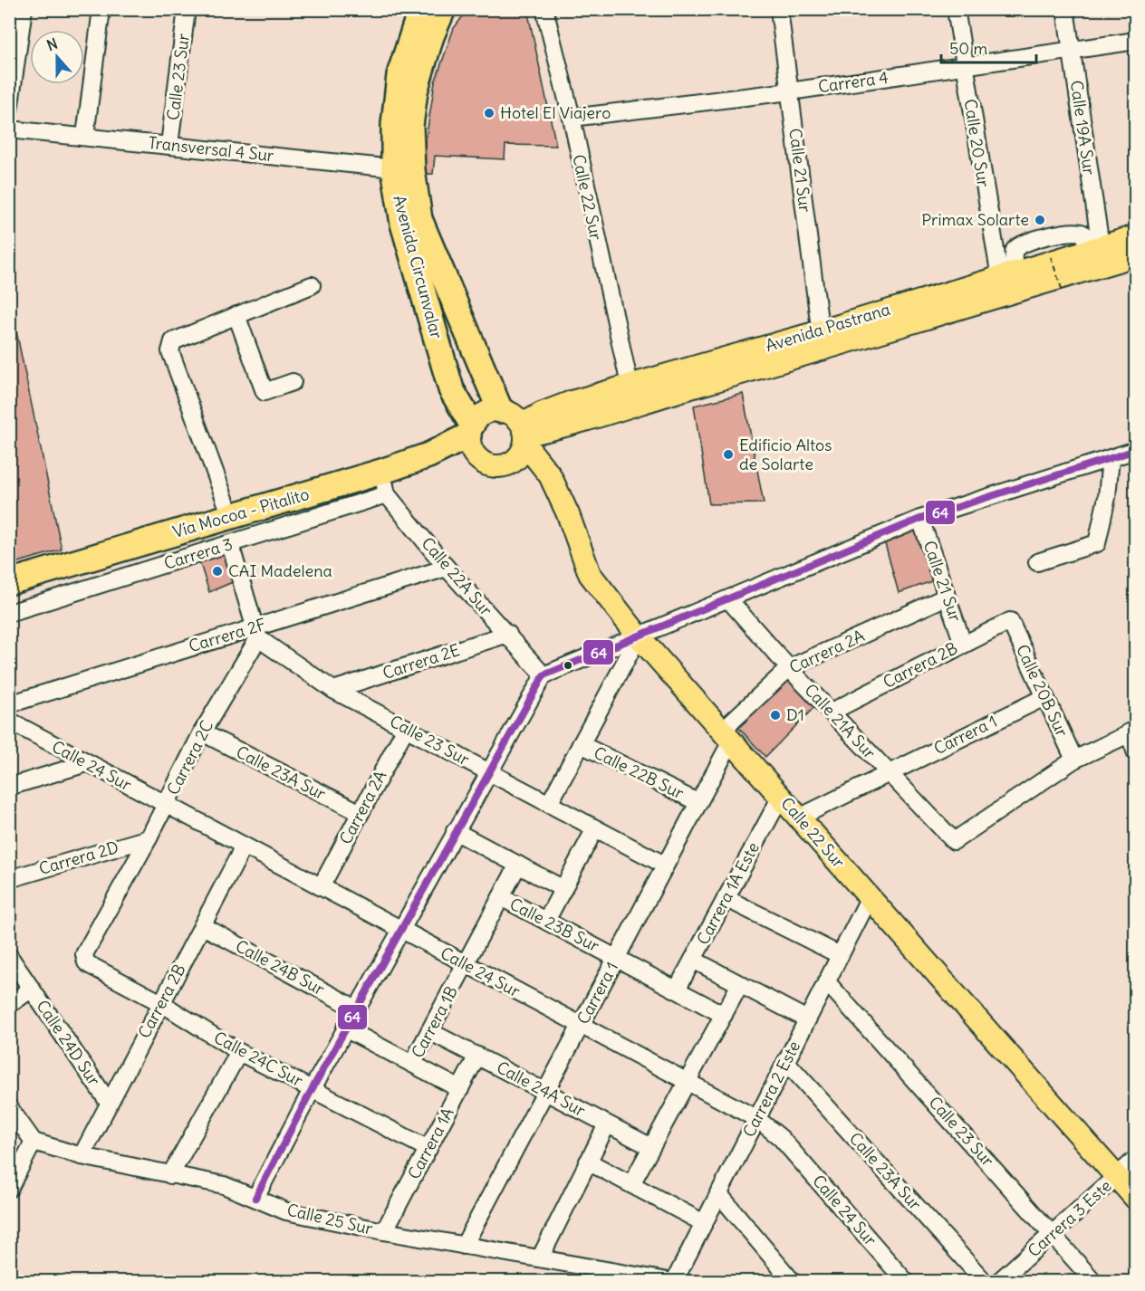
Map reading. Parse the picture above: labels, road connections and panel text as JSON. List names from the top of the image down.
{
  "streets": {
    "highway": ["Avenida Circunvalar", "Vía Mocoa - Pitalito"],
    "main road": ["Calle 22 Sur", "Avenida Pastrana"],
    "street": [
      "Calle 23 Sur",
      "Carrera 4",
      "Calle 19A Sur",
      "Calle 20 Sur",
      "Transversal 4 Sur",
      "Calle 21 Sur",
      "Carrera 3",
      "Calle 22A Sur",
      "Carrera 2F",
      "Carrera 2A",
      "Carrera 2E",
      "Carrera 2B",
      "Calle 20B Sur",
      "Calle 21A Sur",
      "Carrera 1",
      "Carrera 2C",
      "Calle 24 Sur",
      "Calle 23A Sur",
      "Calle 22B Sur",
      "Carrera 2D",
      "Carrera 1A Este",
      "Calle 23B Sur",
      "Calle 24B Sur",
      "Carrera 1B",
      "Calle 24D Sur",
      "Calle 24C Sur",
      "Calle 24A Sur",
      "Carrera 2 Este",
      "Carrera 1A",
      "Carrera 3 Este",
      "Calle 25 Sur"
    ]
  },
  "crossings": [
    ["Calle 23 Sur", "Transversal 4 Sur"],
    ["Calle 23 Sur", "Carrera 2F"],
    ["Calle 23 Sur", "Carrera 2A"],
    ["Calle 23 Sur", "Carrera 2E"],
    ["Calle 23 Sur", "Carrera 1"],
    ["Calle 23 Sur", "Carrera 2C"],
    ["Calle 23 Sur", "Carrera 2 Este"],
    ["Calle 23 Sur", "Carrera 3 Este"],
    ["Carrera 4", "Calle 19A Sur"],
    ["Carrera 4", "Calle 20 Sur"],
    ["Carrera 4", "Calle 21 Sur"],
    ["Carrera 4", "Calle 22 Sur"],
    ["Calle 19A Sur", "Avenida Pastrana"],
    ["Calle 20 Sur", "Avenida Pastrana"],
    ["Transversal 4 Sur", "Avenida Circunvalar"],
    ["Calle 21 Sur", "Avenida Pastrana"],
    ["Calle 21 Sur", "Carrera 2A"],
    ["Calle 21 Sur", "Carrera 2B"],
    ["Calle 22 Sur", "Avenida Circunvalar"],
    ["Calle 22 Sur", "Avenida Pastrana"],
    ["Calle 22 Sur", "Vía Mocoa - Pitalito"],
    ["Calle 22 Sur", "Carrera 2A"],
    ["Calle 22 Sur", "Carrera 1"],
    ["Calle 22 Sur", "Carrera 1A Este"],
    ["Calle 22 Sur", "Carrera 2 Este"],
    ["Calle 22 Sur", "Carrera 3 Este"],
    ["Avenida Circunvalar", "Avenida Pastrana"],
    ["Avenida Circunvalar", "Vía Mocoa - Pitalito"],
    ["Avenida Pastrana", "Vía Mocoa - Pitalito"],
    ["Vía Mocoa - Pitalito", "Carrera 3"],
    ["Vía Mocoa - Pitalito", "Calle 22A Sur"],
    ["Carrera 3", "Calle 22A Sur"],
    ["Calle 22A Sur", "Carrera 2F"],
    ["Calle 22A Sur", "Carrera 2E"],
    ["Carrera 2F", "Carrera 2C"],
    ["Carrera 2A", "Calle 21A Sur"],
    ["Carrera 2A", "Carrera 1"],
    ["Carrera 2A", "Calle 24 Sur"],
    ["Carrera 2A", "Calle 23A Sur"],
    ["Carrera 2B", "Calle 20B Sur"],
    ["Carrera 2B", "Calle 21A Sur"],
    ["Carrera 2B", "Calle 24 Sur"],
    ["Carrera 2B", "Calle 24B Sur"],
    ["Carrera 2B", "Calle 24D Sur"],
    ["Carrera 2B", "Calle 24C Sur"],
    ["Carrera 2B", "Calle 25 Sur"],
    ["Calle 20B Sur", "Calle 21A Sur"],
    ["Calle 20B Sur", "Carrera 1"],
    ["Calle 21A Sur", "Carrera 1"],
    ["Carrera 1", "Calle 24 Sur"],
    ["Carrera 1", "Calle 22B Sur"],
    ["Carrera 1", "Calle 23B Sur"],
    ["Carrera 1", "Calle 24A Sur"],
    ["Carrera 1", "Calle 25 Sur"],
    ["Carrera 2C", "Calle 24 Sur"],
    ["Carrera 2C", "Calle 23A Sur"],
    ["Carrera 2C", "Carrera 2D"],
    ["Carrera 2C", "Calle 24C Sur"],
    ["Calle 24 Sur", "Carrera 1B"],
    ["Calle 24 Sur", "Carrera 2 Este"],
    ["Calle 23A Sur", "Carrera 2 Este"],
    ["Carrera 1A Este", "Calle 23B Sur"],
    ["Calle 23B Sur", "Carrera 1B"],
    ["Carrera 1B", "Calle 24A Sur"],
    ["Calle 24C Sur", "Carrera 1A"],
    ["Calle 24A Sur", "Carrera 1A"],
    ["Carrera 2 Este", "Calle 25 Sur"],
    ["Carrera 1A", "Calle 25 Sur"]
  ],
  "places": [
    "Hotel El Viajero",
    "Primax Solarte",
    "Edificio Altos de Solarte",
    "CAI Madelena",
    "D1"
  ],
  "lines": ["transit line 64"],
  "scale_bar": "50 m",
  "north": "top"
}
